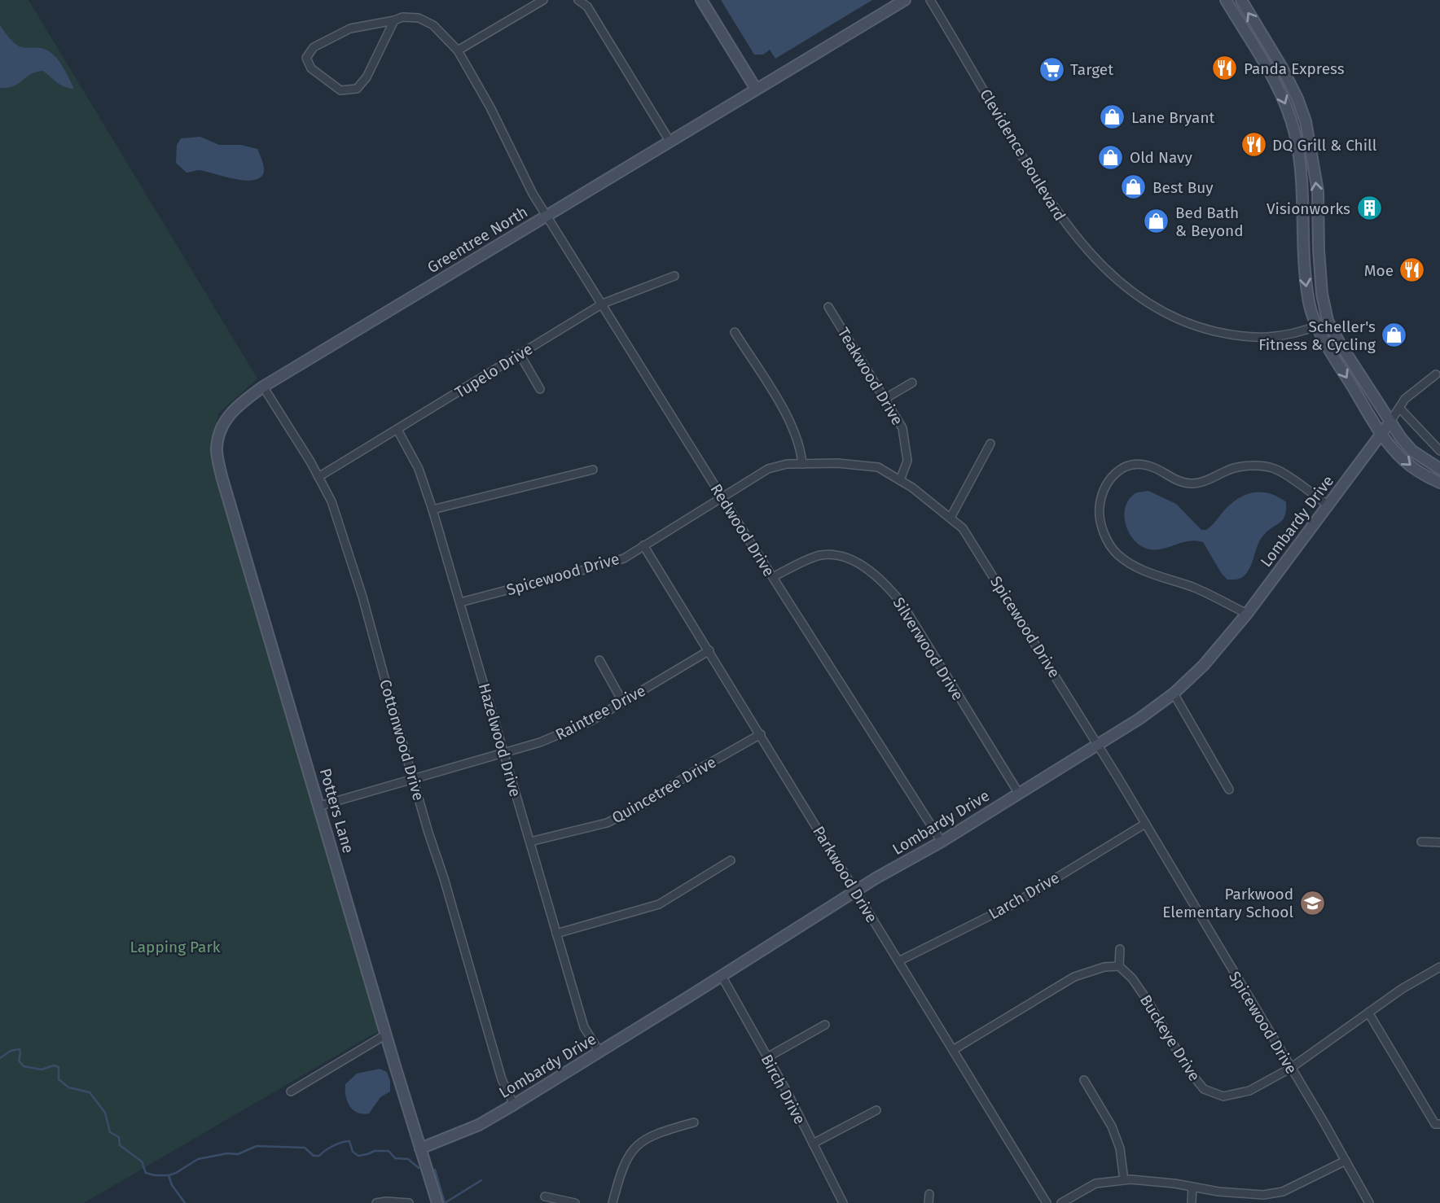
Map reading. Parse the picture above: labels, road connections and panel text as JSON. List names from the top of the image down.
{
  "streets": {
    "main road": ["Greentree North", "Lombardy Drive", "Potters Lane"],
    "street": [
      "Clevidence Boulevard",
      "Tupelo Drive",
      "Teakwood Drive",
      "Redwood Drive",
      "Spicewood Drive",
      "Silverwood Drive",
      "Raintree Drive",
      "Cottonwood Drive",
      "Hazelwood Drive",
      "Quincetree Drive",
      "Parkwood Drive",
      "Larch Drive",
      "Buckeye Drive",
      "Birch Drive"
    ]
  },
  "crossings": [
    ["Greentree North", "Redwood Drive"],
    ["Greentree North", "Cottonwood Drive"],
    ["Greentree North", "Potters Lane"],
    ["Tupelo Drive", "Redwood Drive"],
    ["Tupelo Drive", "Cottonwood Drive"],
    ["Tupelo Drive", "Hazelwood Drive"],
    ["Teakwood Drive", "Spicewood Drive"],
    ["Lombardy Drive", "Redwood Drive"],
    ["Lombardy Drive", "Spicewood Drive"],
    ["Lombardy Drive", "Silverwood Drive"],
    ["Lombardy Drive", "Cottonwood Drive"],
    ["Lombardy Drive", "Hazelwood Drive"],
    ["Lombardy Drive", "Potters Lane"],
    ["Lombardy Drive", "Parkwood Drive"],
    ["Lombardy Drive", "Birch Drive"],
    ["Redwood Drive", "Spicewood Drive"],
    ["Redwood Drive", "Silverwood Drive"],
    ["Spicewood Drive", "Hazelwood Drive"],
    ["Spicewood Drive", "Parkwood Drive"],
    ["Spicewood Drive", "Larch Drive"],
    ["Spicewood Drive", "Buckeye Drive"],
    ["Raintree Drive", "Cottonwood Drive"],
    ["Raintree Drive", "Hazelwood Drive"],
    ["Raintree Drive", "Potters Lane"],
    ["Raintree Drive", "Parkwood Drive"],
    ["Hazelwood Drive", "Quincetree Drive"],
    ["Quincetree Drive", "Parkwood Drive"],
    ["Parkwood Drive", "Larch Drive"]
  ],
  "parks": ["Lapping Park"],
  "places": {
    "restaurant": ["Panda Express", "DQ Grill & Chill", "Moe"],
    "supermarket": ["Target"],
    "shop": [
      "Lane Bryant",
      "Old Navy",
      "Best Buy",
      "Bed Bath & Beyond",
      "Scheller's Fitness & Cycling"
    ],
    "building": ["Visionworks"],
    "school or university": ["Parkwood Elementary School"]
  }
}
